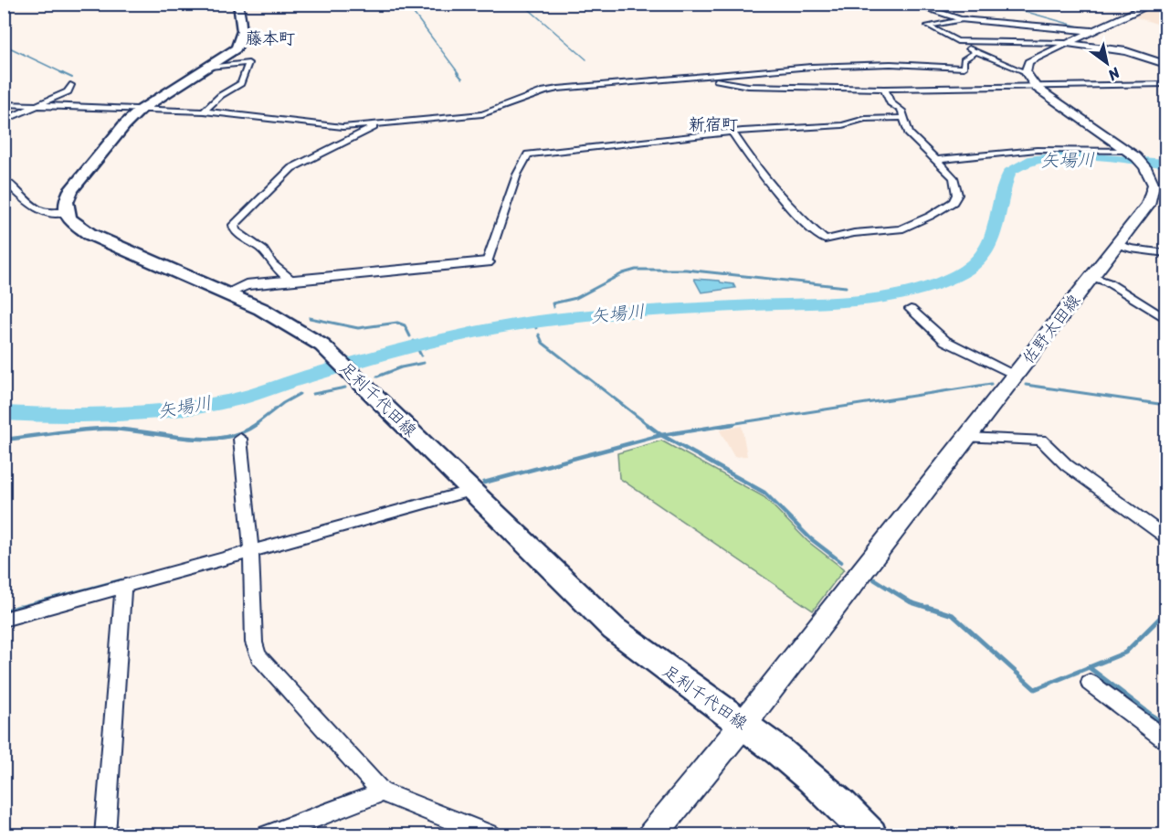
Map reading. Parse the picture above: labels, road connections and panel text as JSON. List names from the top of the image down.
{
  "streets": {
    "main road": ["佐野太田線", "足利千代田線"]
  },
  "crossings": [
    ["佐野太田線", "足利千代田線"]
  ],
  "districts": ["藤本町", "新宿町"],
  "water": ["矢場川"],
  "north": "bottom right"
}
